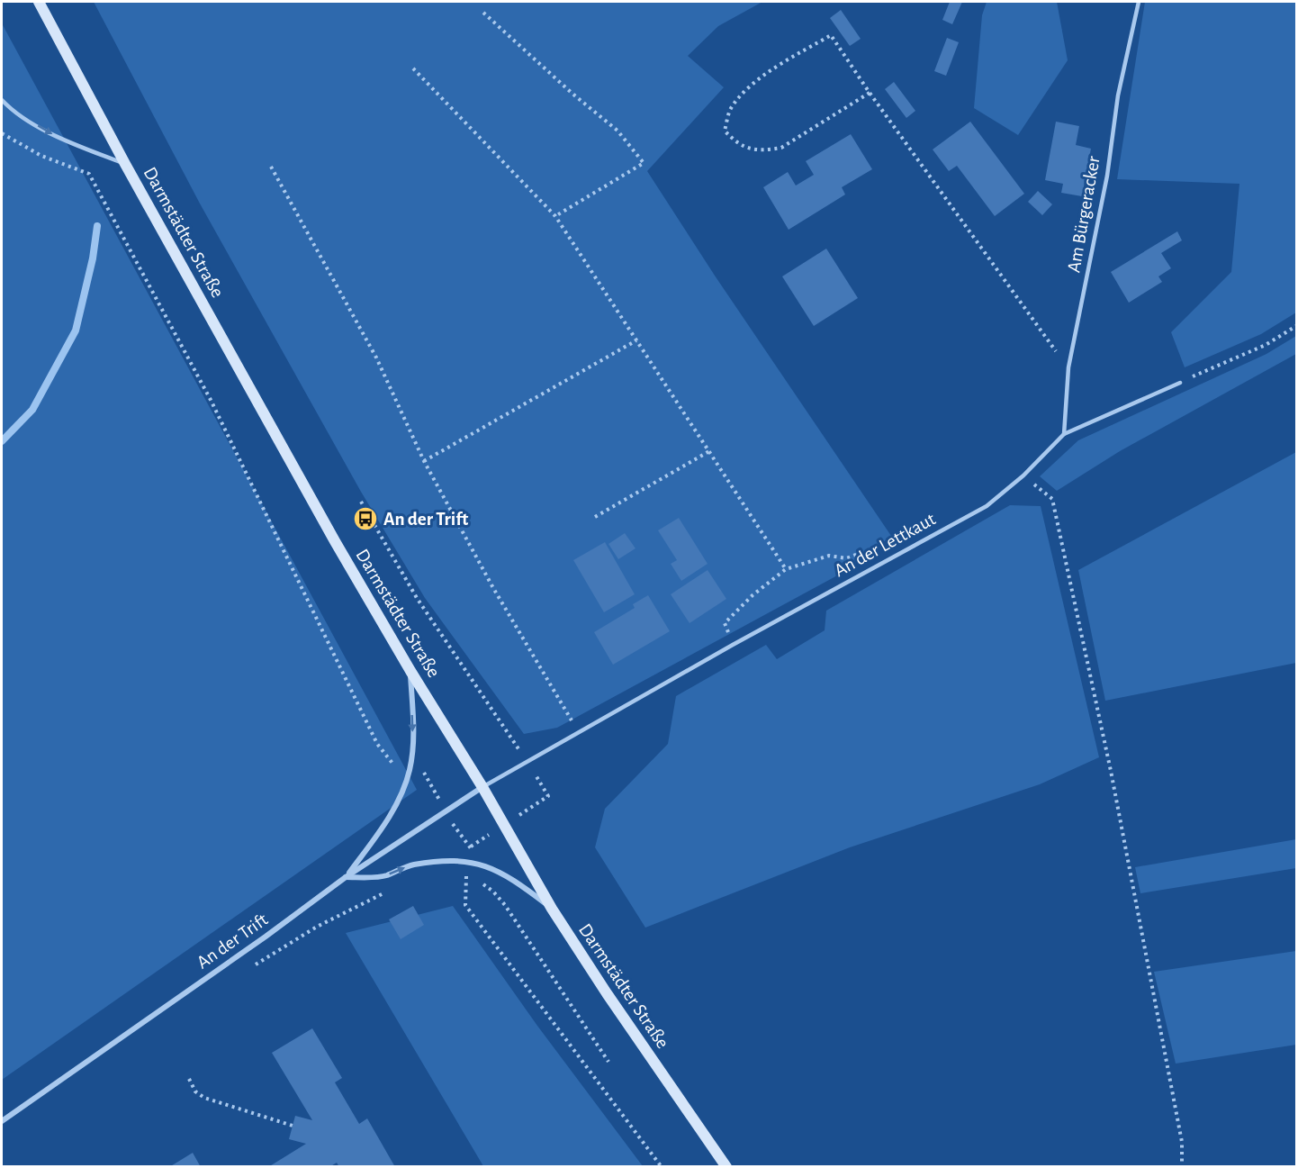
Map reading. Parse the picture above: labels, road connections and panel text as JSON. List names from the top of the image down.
{
  "streets": {
    "main road": ["Darmstädter Straße"],
    "street": ["An der Trift"],
    "lane": ["Am Bürgeracker", "An der Lettkaut"]
  },
  "crossings": [
    ["Am Bürgeracker", "An der Lettkaut"],
    ["Darmstädter Straße", "An der Lettkaut"],
    ["Darmstädter Straße", "An der Trift"],
    ["An der Lettkaut", "An der Trift"]
  ],
  "places": {
    "bus stop": ["An der Trift"]
  }
}
